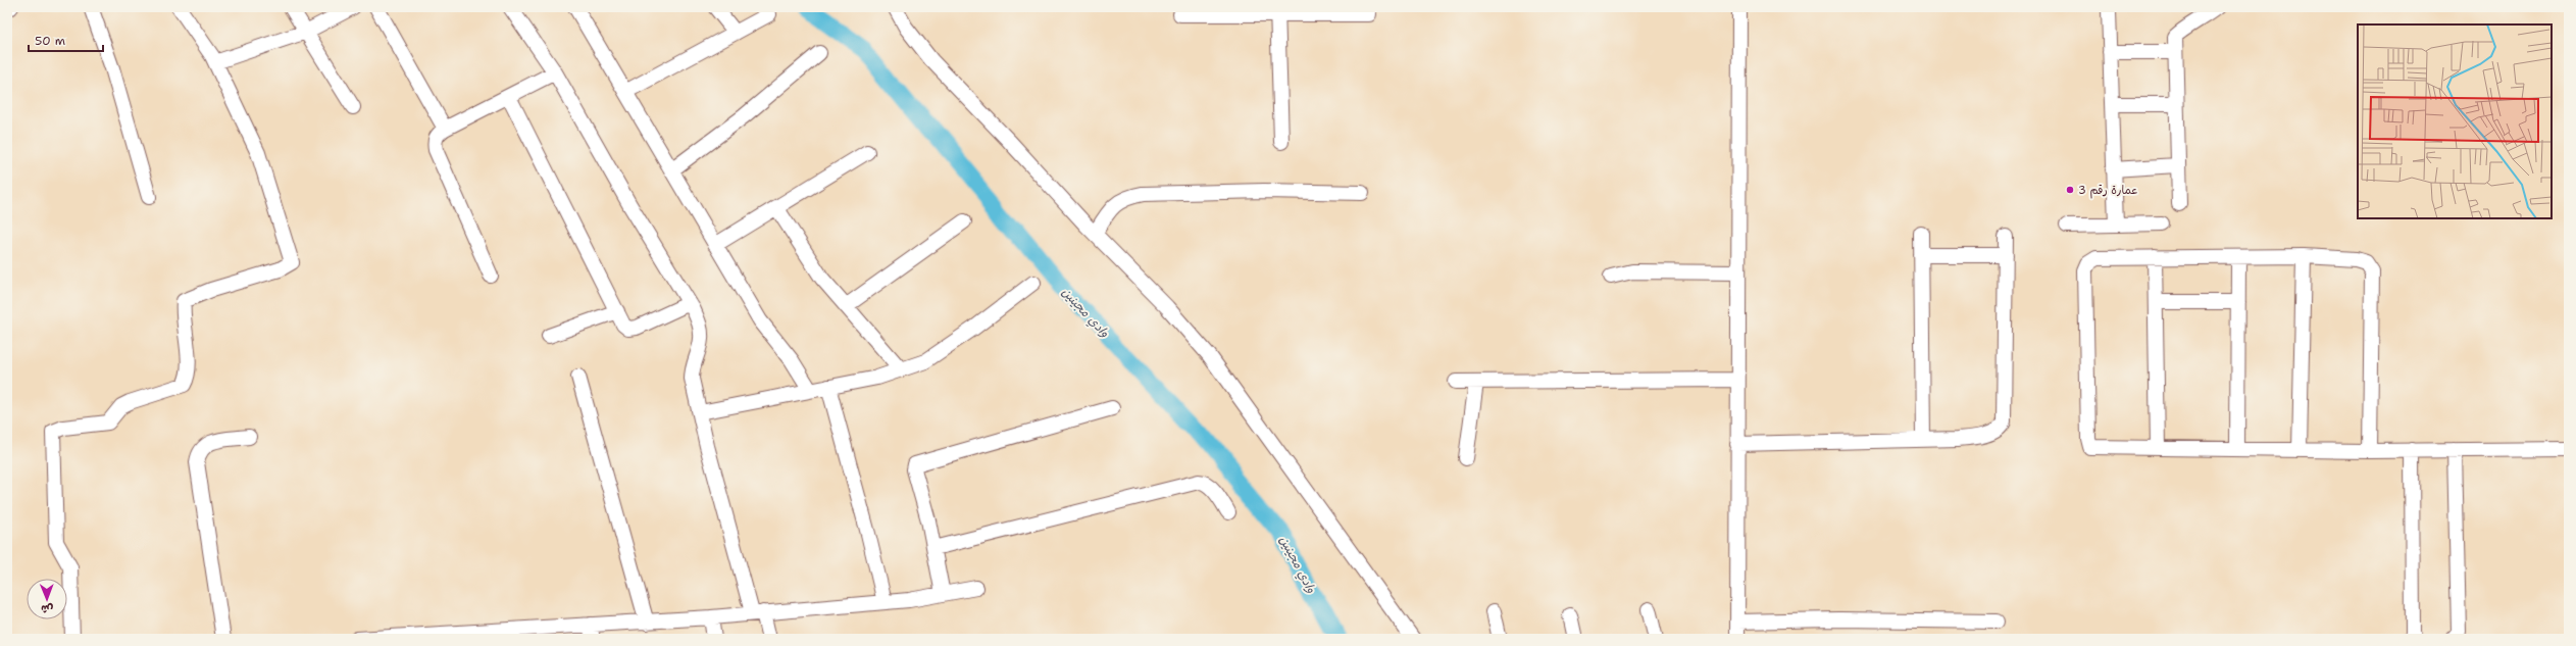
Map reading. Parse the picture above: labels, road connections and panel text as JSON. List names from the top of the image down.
{
  "water": ["وادي مجينين"],
  "places": ["عمارة رقم 3"],
  "scale_bar": "50 m",
  "north": "bottom"
}
